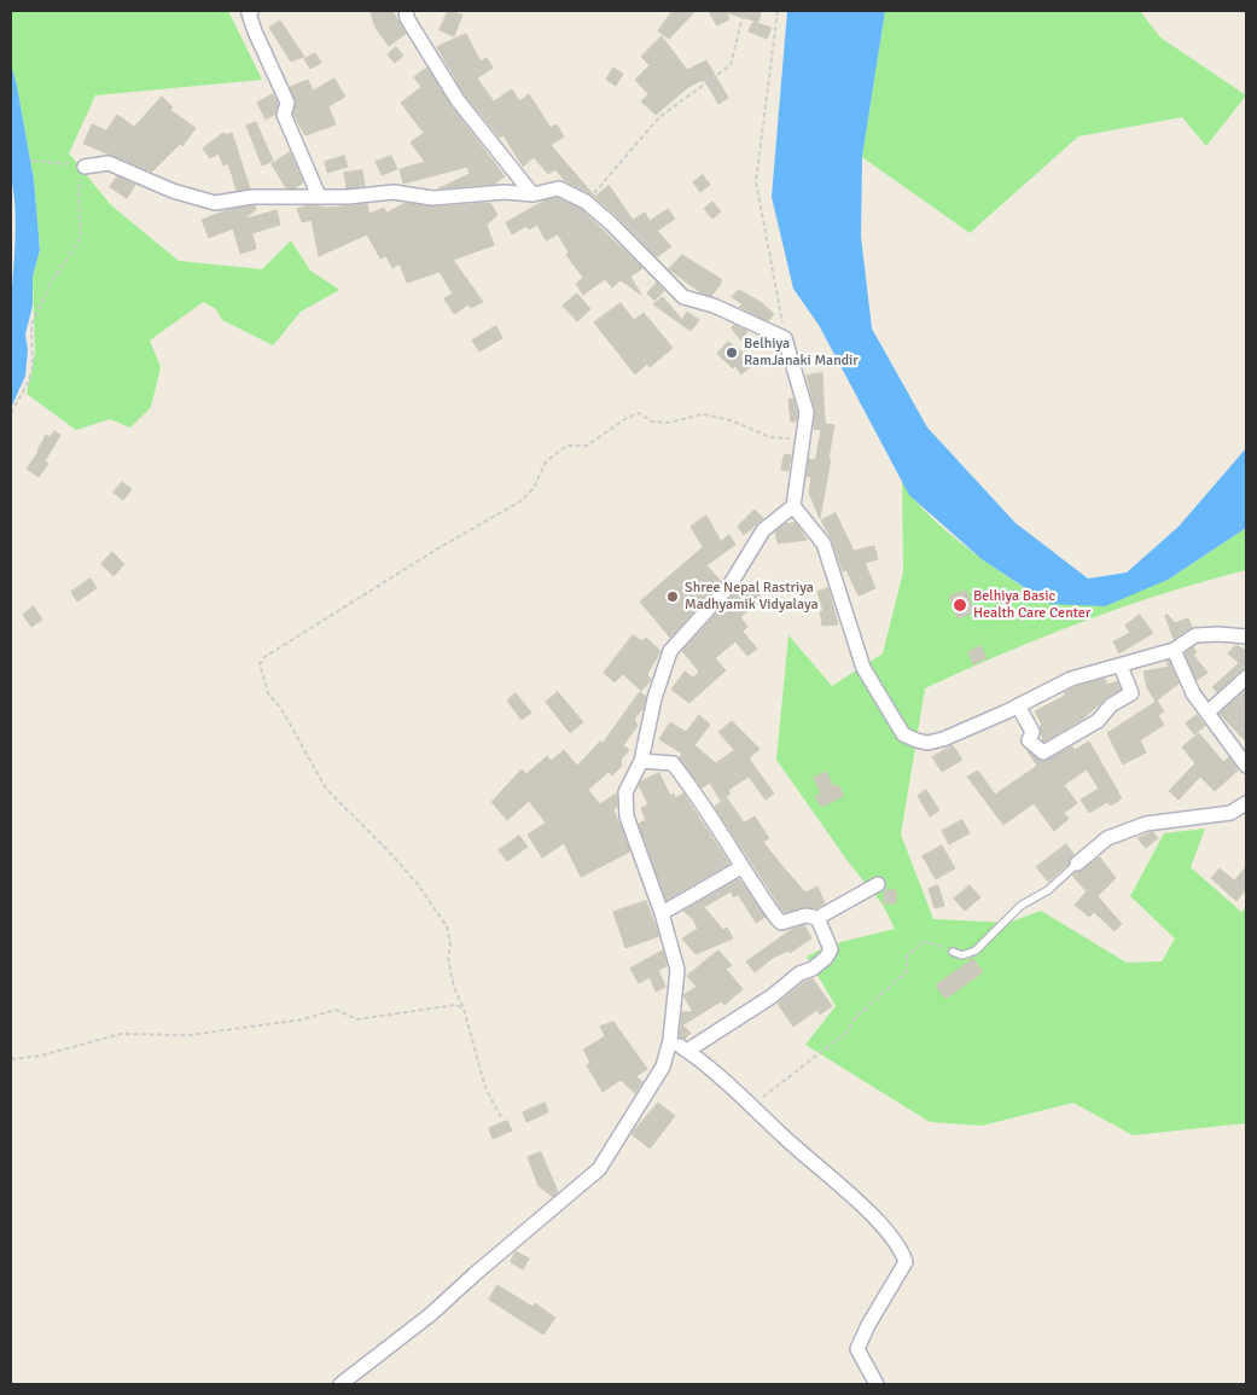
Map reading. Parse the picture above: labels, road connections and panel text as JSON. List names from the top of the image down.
{
  "places": ["Belhiya RamJanaki Mandir", "Shree Nepal Rastriya Madhyamik Vidyalaya", "Belhiya Basic Health Care Center"]
}
